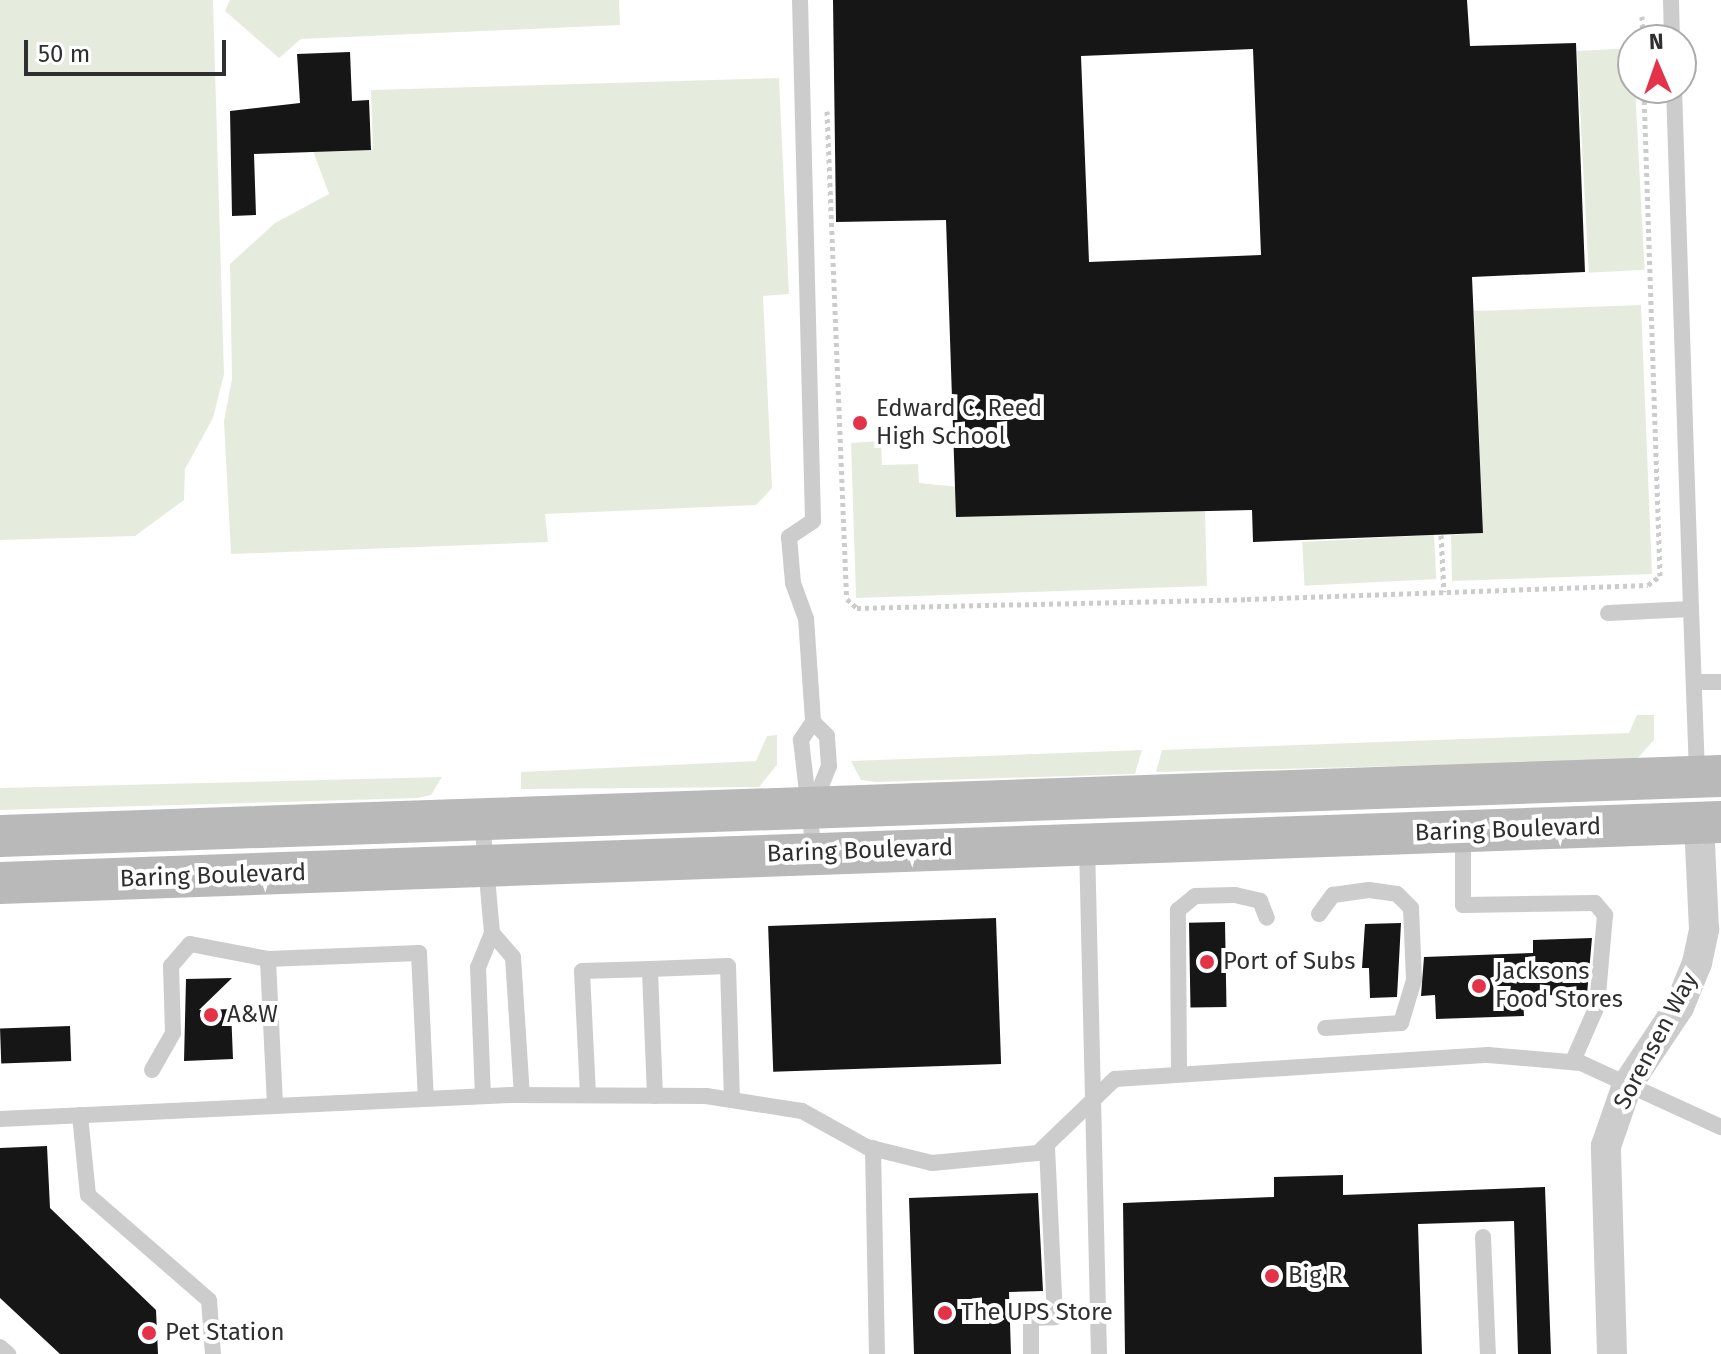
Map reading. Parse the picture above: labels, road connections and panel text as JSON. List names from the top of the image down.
{
  "streets": {
    "main road": ["Baring Boulevard"],
    "street": ["Sorensen Way"]
  },
  "crossings": [
    ["Baring Boulevard", "Sorensen Way"]
  ],
  "places": [
    "Edward C. Reed High School",
    "Port of Subs",
    "Jacksons Food Stores",
    "A&W",
    "Big R",
    "The UPS Store",
    "Pet Station"
  ],
  "scale_bar": "50 m",
  "north": "top"
}
